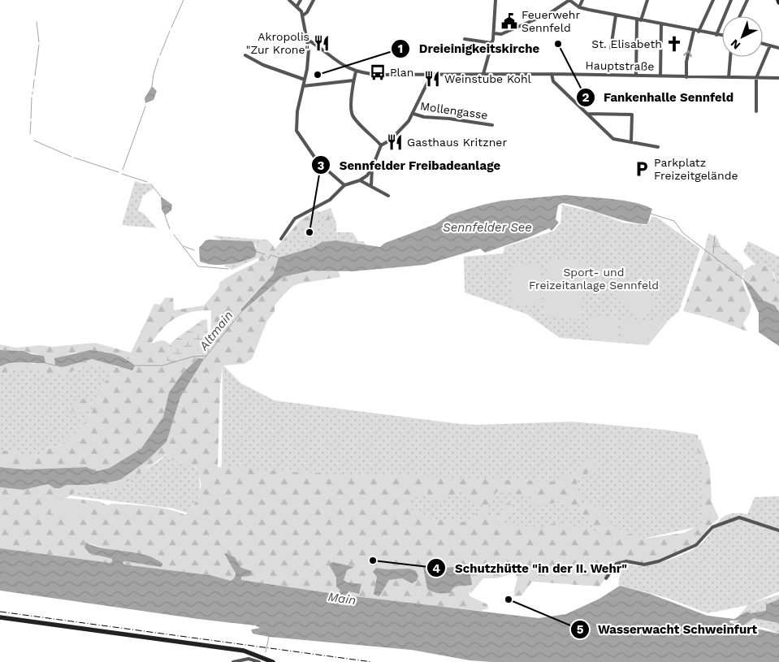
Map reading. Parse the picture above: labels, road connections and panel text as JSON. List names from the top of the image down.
{
  "streets": {
    "street": ["Hauptstraße", "Mollengasse"]
  },
  "water": ["Sennfelder See", "Altmain", "Main"],
  "parks": ["Sport- und Freizeitanlage Sennfeld"],
  "places": {
    "public building": ["Feuerwehr Sennfeld"],
    "restaurant": ["Akropolis \"Zur Krone\"", "Weinstube Kohl", "Gasthaus Kritzner"],
    "other": [
      "Fankenhalle Sennfeld",
      "Dreieinigkeitskirche",
      "Sennfelder Freibadeanlage",
      "Schutzhütte \"in der II. Wehr\"",
      "Wasserwacht Schweinfurt"
    ],
    "church": ["St. Elisabeth"],
    "bus stop": ["Plan"],
    "parking": ["Parkplatz Freizeitgelände"]
  },
  "north": "bottom left"
}
